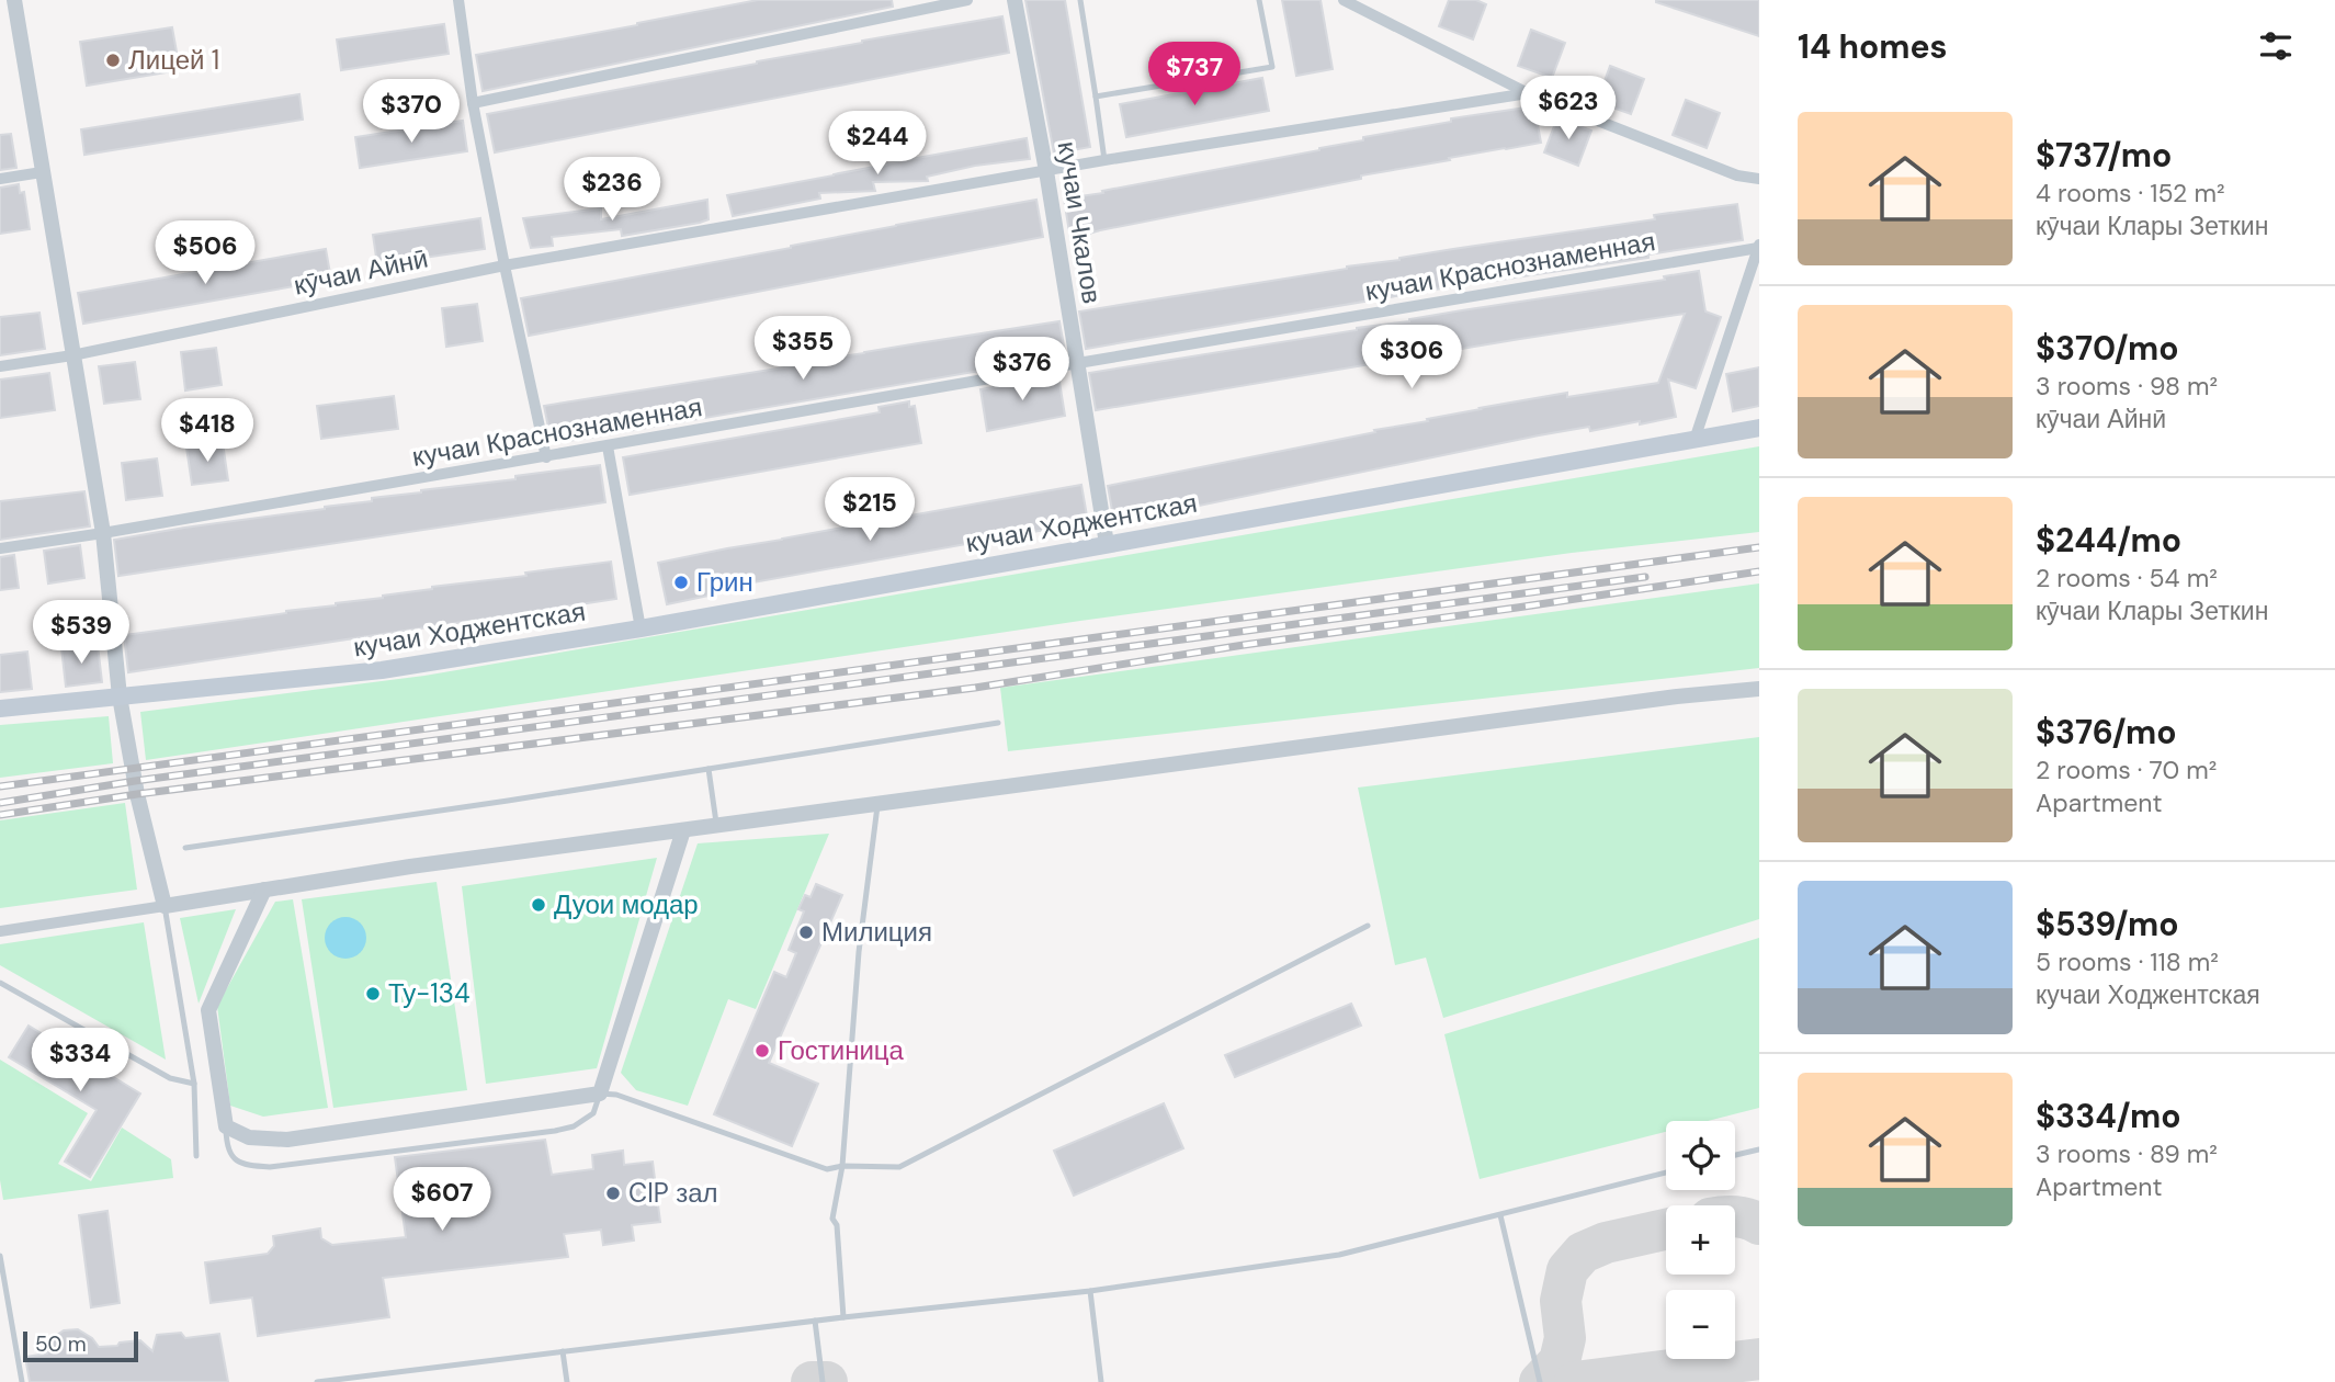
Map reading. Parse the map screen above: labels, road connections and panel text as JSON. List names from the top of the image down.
{
  "streets": {
    "main road": ["кучаи Ходжентская"],
    "street": ["кучаи Чкалов", "кучаи Краснознаменная", "кӯчаи Айнӣ"]
  },
  "crossings": [
    ["кучаи Чкалов", "кучаи Краснознаменная"],
    ["кучаи Чкалов", "кӯчаи Айнӣ"],
    ["кучаи Чкалов", "кучаи Ходжентская"]
  ],
  "places": [
    "Лицей 1",
    "Грин",
    "Дуои модар",
    "Милиция",
    "Ту-134",
    "Гостиница",
    "CIP зал"
  ],
  "scale_bar": "50 m",
  "page": {
    "heading": "14 homes",
    "price": [
      "$737",
      "$623",
      "$370",
      "$244",
      "$236",
      "$506",
      "$355",
      "$306",
      "$376",
      "$418",
      "$215",
      "$539",
      "$334",
      "$607"
    ],
    "list": [
      {
        "name": "$737/mo",
        "note": "4 rooms · 152 m² · кӯчаи Клары Зеткин"
      },
      {
        "name": "$370/mo",
        "note": "3 rooms · 98 m² · кӯчаи Айнӣ"
      },
      {
        "name": "$244/mo",
        "note": "2 rooms · 54 m² · кӯчаи Клары Зеткин"
      },
      {
        "name": "$376/mo",
        "note": "2 rooms · 70 m² · Apartment"
      },
      {
        "name": "$539/mo",
        "note": "5 rooms · 118 m² · кучаи Ходжентская"
      },
      {
        "name": "$334/mo",
        "note": "3 rooms · 89 m² · Apartment"
      }
    ],
    "map_buttons": ["+", "−"],
    "scale": "50 m"
  }
}
